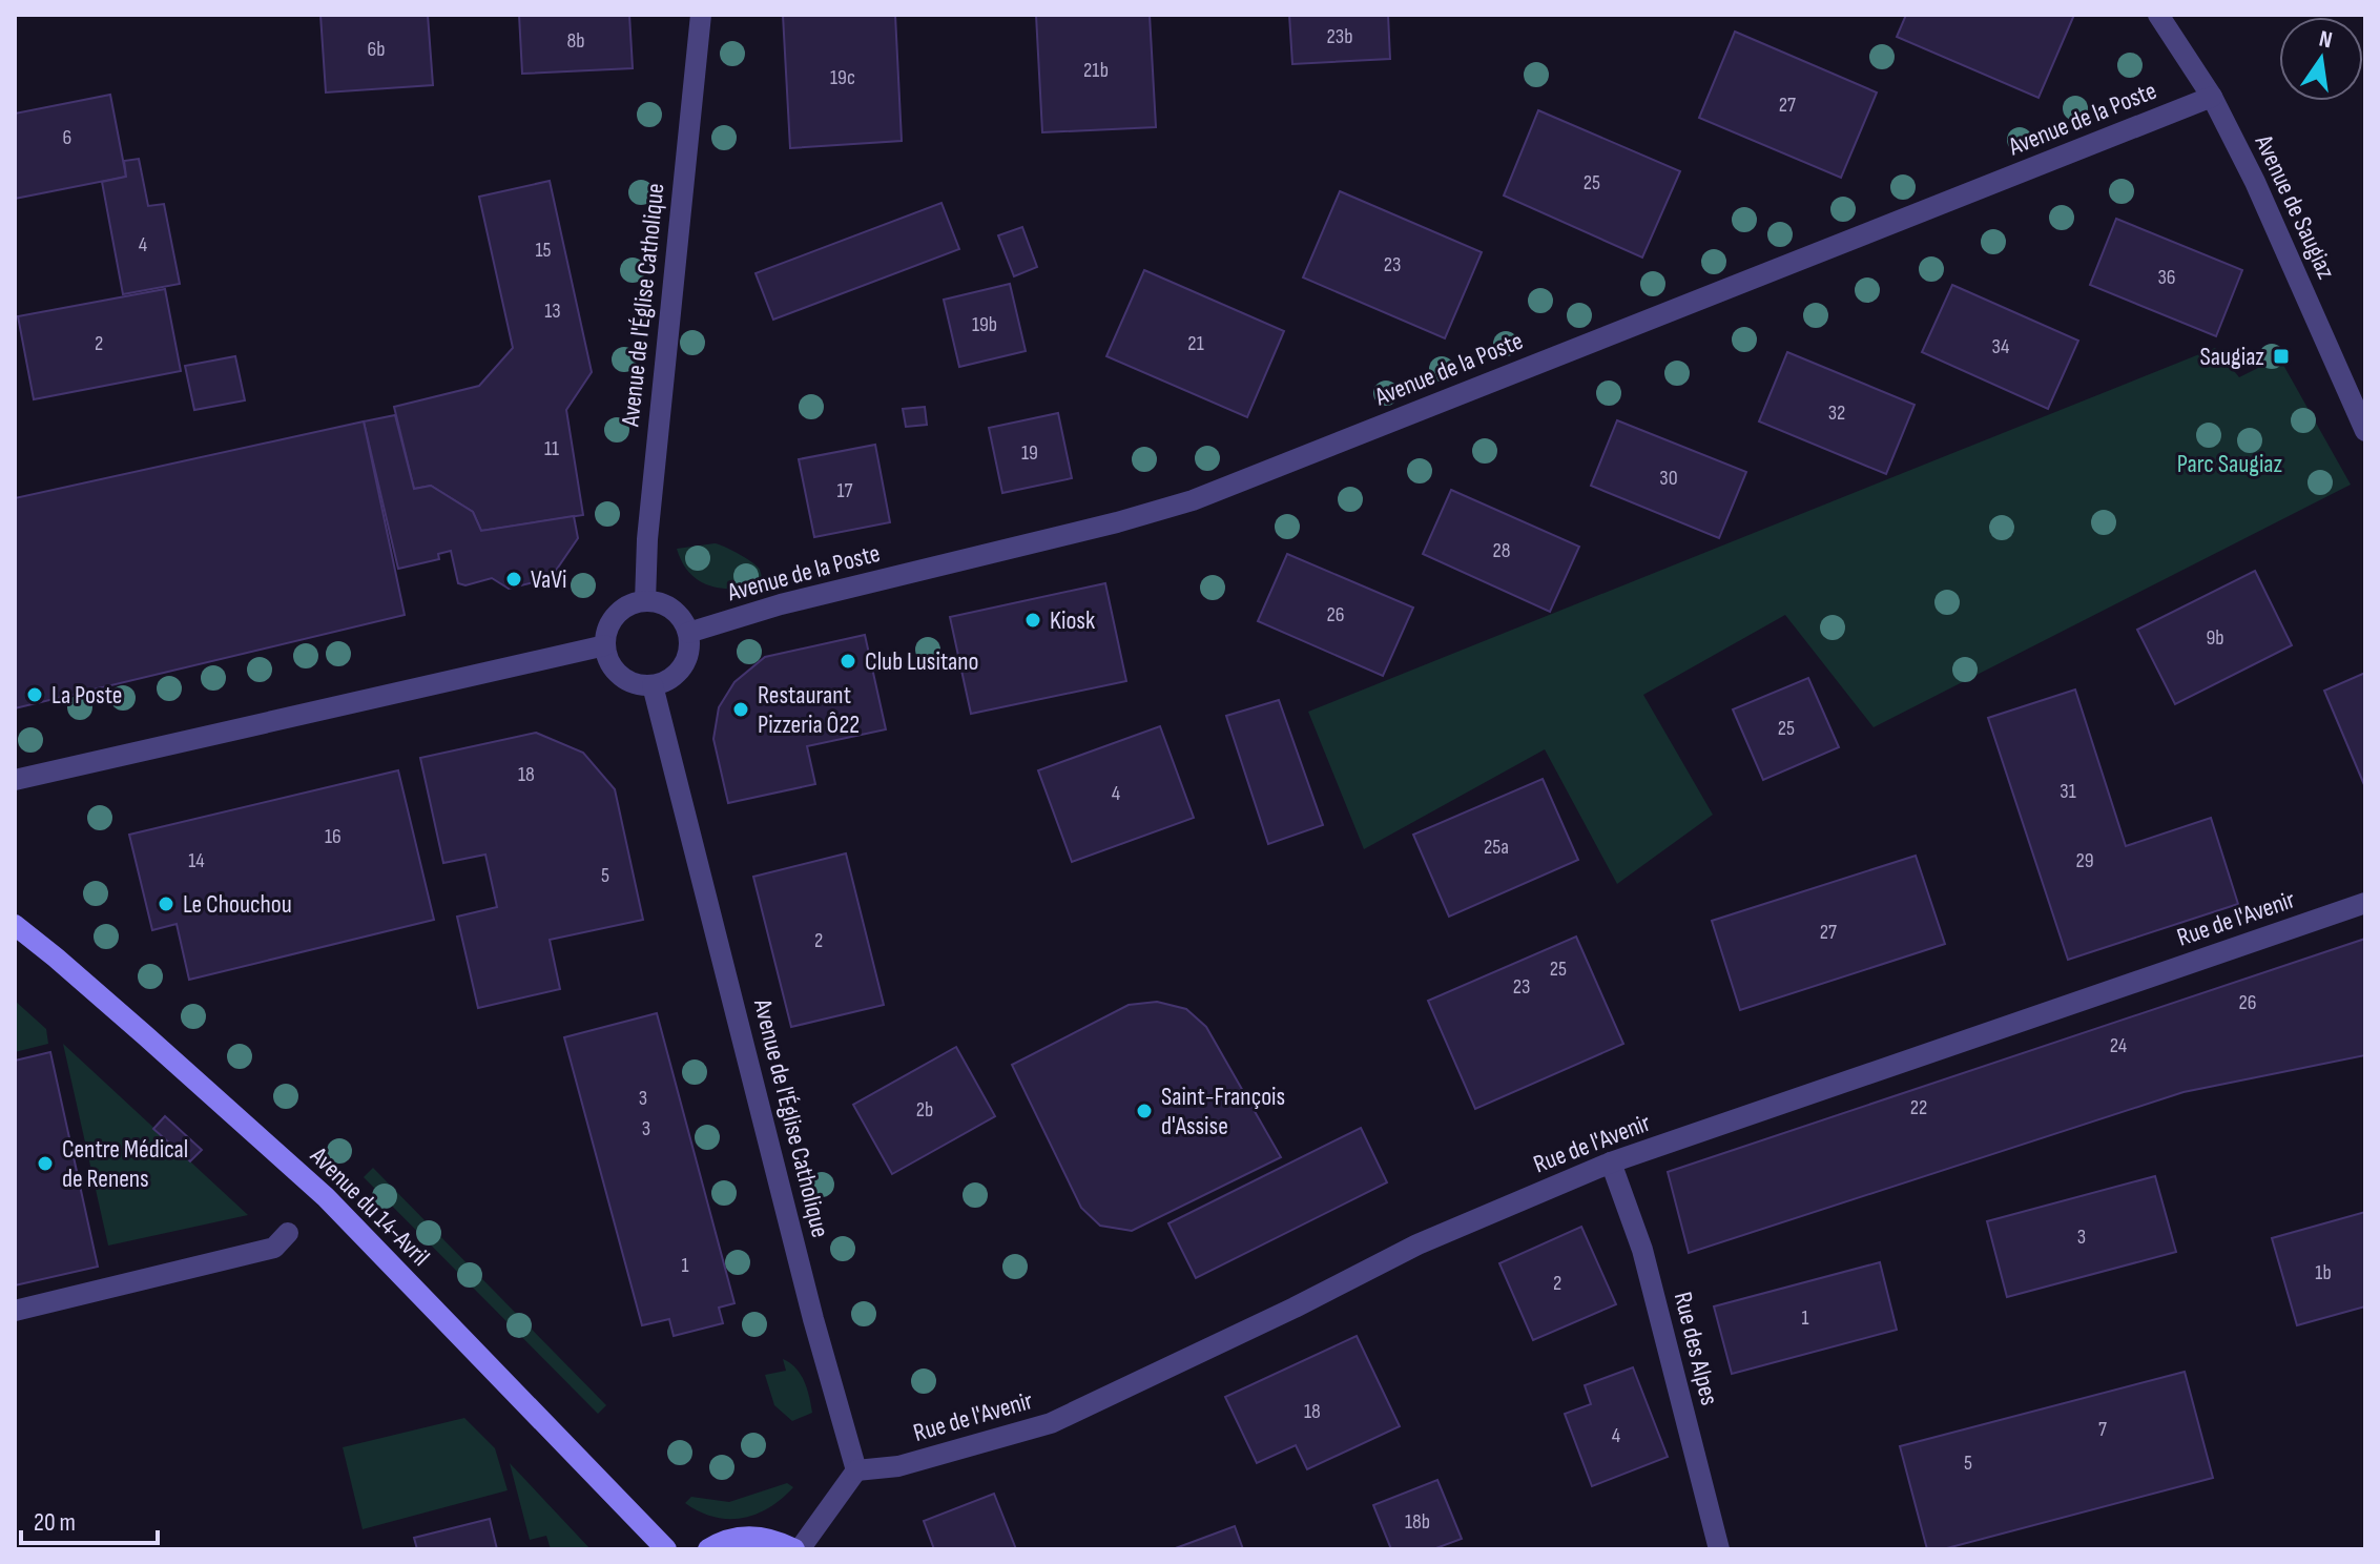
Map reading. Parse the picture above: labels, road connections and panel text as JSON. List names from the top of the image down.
{
  "streets": {
    "main road": ["Avenue du 14-Avril"],
    "street": [
      "Avenue de la Poste",
      "Avenue de Saugiaz",
      "Avenue de l'Église Catholique",
      "Rue de l'Avenir",
      "Rue des Alpes"
    ]
  },
  "crossings": [
    ["Avenue de la Poste", "Avenue de Saugiaz"],
    ["Avenue de la Poste", "Avenue de l'Église Catholique"],
    ["Avenue de l'Église Catholique", "Rue de l'Avenir"],
    ["Rue de l'Avenir", "Rue des Alpes"]
  ],
  "parks": ["Parc Saugiaz"],
  "places": {
    "transit": ["Saugiaz"],
    "other": [
      "VaVi",
      "Kiosk",
      "Club Lusitano",
      "La Poste",
      "Restaurant Pizzeria Ô22",
      "Le Chouchou",
      "Saint-François d'Assise",
      "Centre Médical de Renens"
    ]
  },
  "house_numbers": [
    "23b",
    "8b",
    "6b",
    "21b",
    "19c",
    "27",
    "6",
    "25",
    "4",
    "15",
    "23",
    "36",
    "13",
    "19b",
    "2",
    "21",
    "34",
    "32",
    "11",
    "19",
    "30",
    "17",
    "28",
    "26",
    "9b",
    "25",
    "18",
    "31",
    "4",
    "16",
    "25a",
    "14",
    "29",
    "5",
    "27",
    "2",
    "25",
    "23",
    "26",
    "24",
    "3",
    "22",
    "2b",
    "3",
    "3",
    "1",
    "1b",
    "2",
    "1",
    "18",
    "7",
    "4",
    "5",
    "18b"
  ],
  "scale_bar": "20 m",
  "north": "top"
}
